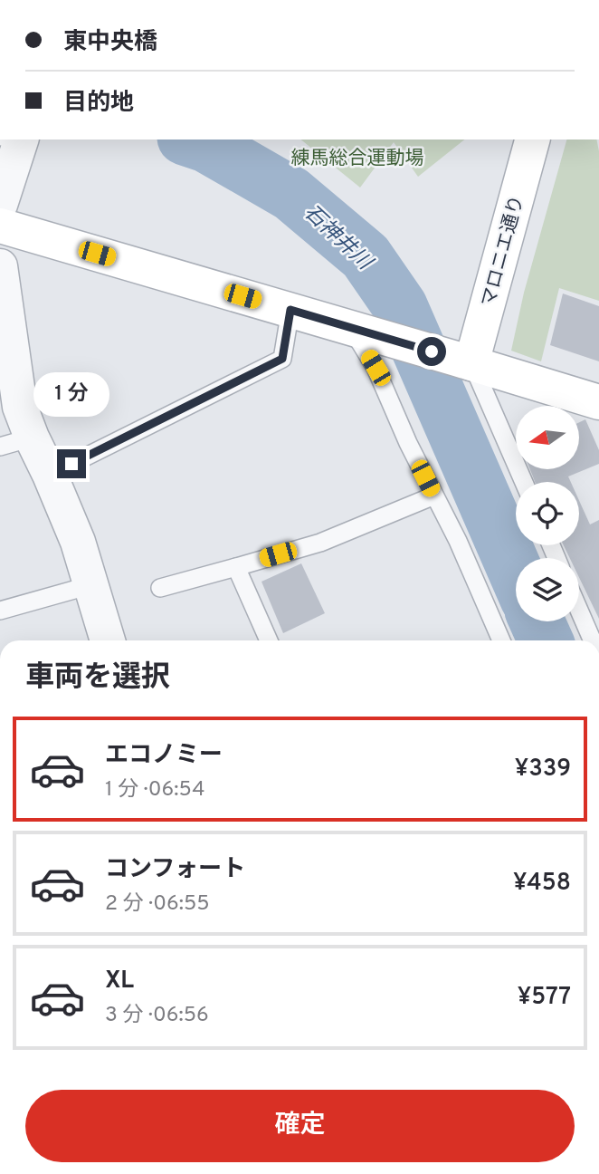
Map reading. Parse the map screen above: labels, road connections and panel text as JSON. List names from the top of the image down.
{
  "streets": {
    "street": ["マロニエ通り"]
  },
  "water": ["石神井川"],
  "parks": ["練馬総合運動場"],
  "north": "left",
  "page": {
    "banner": ["東中央橋", "目的地"],
    "bubble": "1 分",
    "heading": "車両を選択",
    "list": [
      {
        "name": "エコノミー",
        "note": "1 分 · 06:54",
        "value": "¥339"
      },
      {
        "name": "コンフォート",
        "note": "2 分 · 06:55",
        "value": "¥458"
      },
      {
        "name": "XL",
        "note": "3 分 · 06:56",
        "value": "¥577"
      }
    ],
    "buttons": "確定"
  }
}
